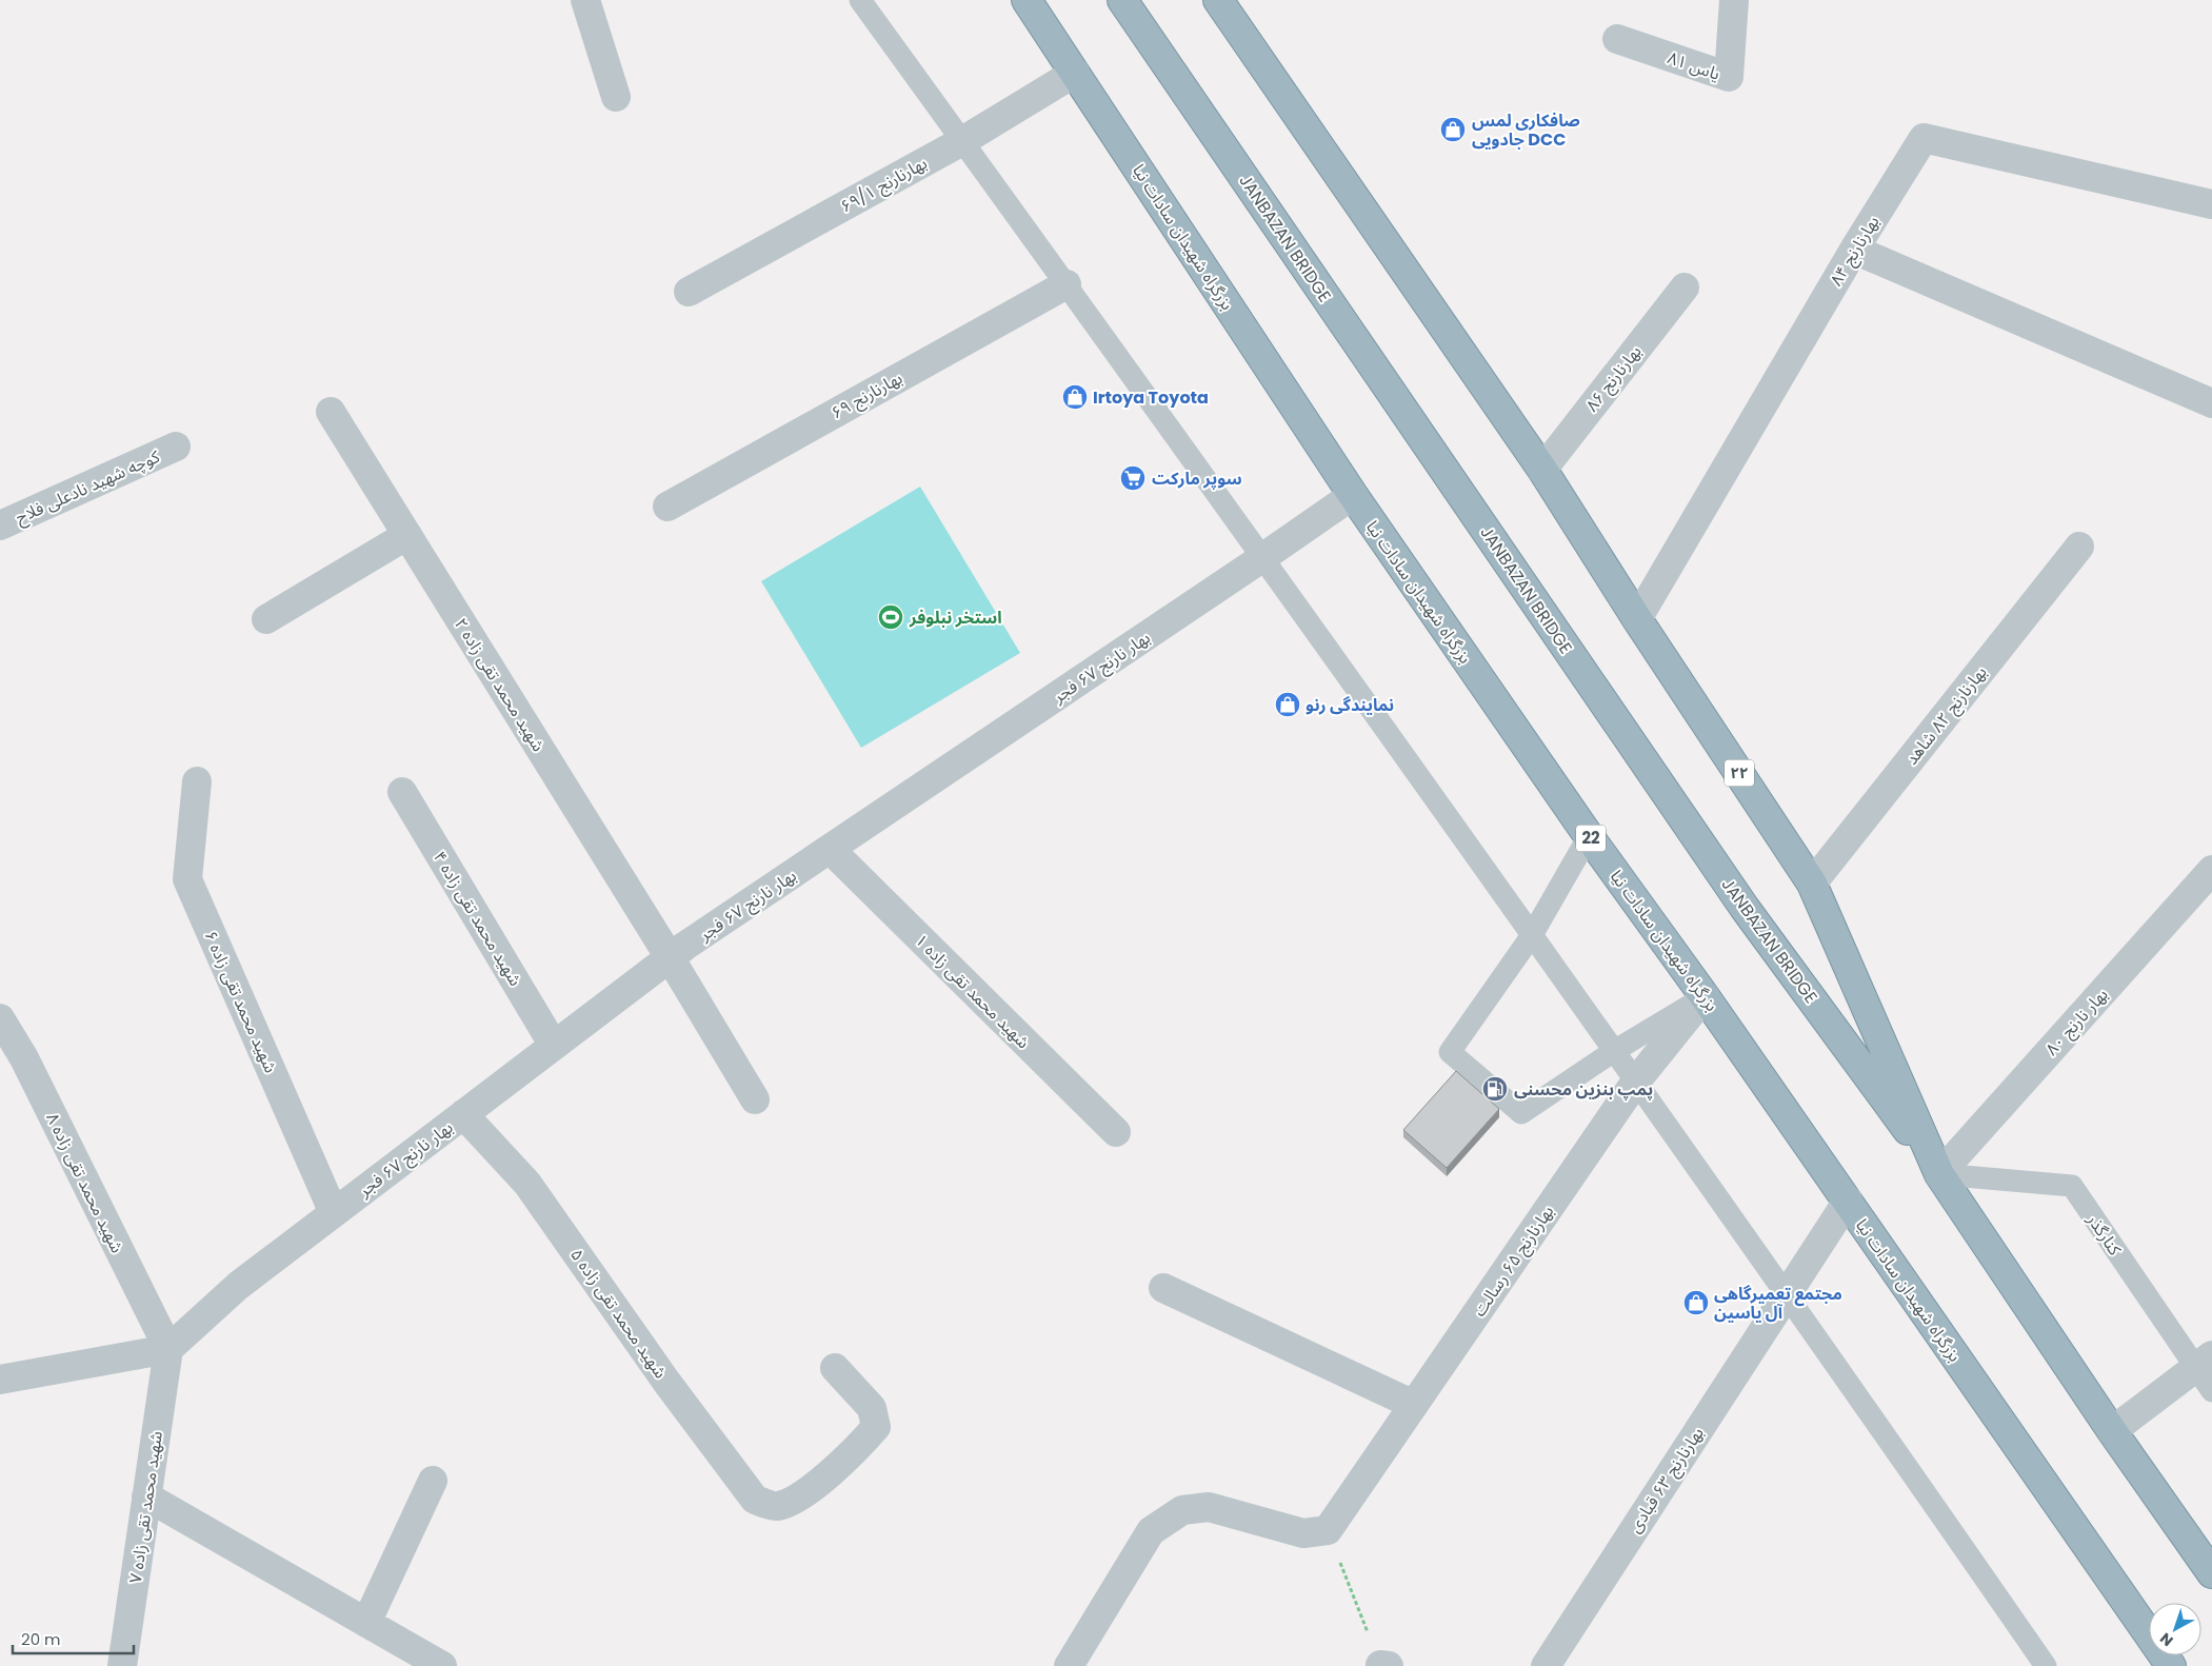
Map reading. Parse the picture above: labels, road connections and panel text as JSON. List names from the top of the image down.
{
  "streets": {
    "highway": [
      "بزرگراه شهیدان سادات نیا",
      "JANBAZAN BRIDGE",
      "۲۲",
      "22"
    ],
    "street": [
      "یاس ۸۱",
      "بهارنارنج ۶۹/۱",
      "بهارنارنج ۸۴",
      "بهارنارنج ۸۶",
      "بهارنارنج ۶۹",
      "کوچه شهید نادعلی فلاح",
      "بهار نارنج ۶۷ فجر",
      "شهید محمد تقی زاده ۲",
      "بهارنارنج ۸۲ شاهد",
      "شهید محمد تقی زاده ۴",
      "شهید محمد تقی زاده ۱",
      "شهید محمد تقی زاده ۶",
      "بهار نارنج ۸۰",
      "شهید محمد تقی زاده ۸",
      "بهارنارنج ۶۵ رسالت",
      "شهید محمد تقی زاده ۵",
      "بهارنارنج ۶۳ قبادی",
      "شهید محمد تقی زاده ۷"
    ],
    "lane": ["کنارگذر"]
  },
  "crossings": [
    ["بهارنارنج ۶۹/۱", "بزرگراه شهیدان سادات نیا"],
    ["بزرگراه شهیدان سادات نیا", "بهار نارنج ۶۷ فجر"],
    ["بزرگراه شهیدان سادات نیا", "بهارنارنج ۶۵ رسالت"],
    ["بزرگراه شهیدان سادات نیا", "بهارنارنج ۶۳ قبادی"],
    ["JANBAZAN BRIDGE", "۲۲"],
    ["JANBAZAN BRIDGE", "بهار نارنج ۸۰"],
    ["JANBAZAN BRIDGE", "کنارگذر"],
    ["بهارنارنج ۸۴", "۲۲"],
    ["بهارنارنج ۸۶", "۲۲"],
    ["بهار نارنج ۶۷ فجر", "شهید محمد تقی زاده ۲"],
    ["بهار نارنج ۶۷ فجر", "شهید محمد تقی زاده ۴"],
    ["بهار نارنج ۶۷ فجر", "شهید محمد تقی زاده ۱"],
    ["بهار نارنج ۶۷ فجر", "شهید محمد تقی زاده ۶"],
    ["بهار نارنج ۶۷ فجر", "شهید محمد تقی زاده ۸"],
    ["بهار نارنج ۶۷ فجر", "شهید محمد تقی زاده ۵"],
    ["بهار نارنج ۶۷ فجر", "شهید محمد تقی زاده ۷"],
    ["بهارنارنج ۸۲ شاهد", "۲۲"],
    ["۲۲", "بهار نارنج ۸۰"],
    ["۲۲", "کنارگذر"],
    ["بهار نارنج ۸۰", "کنارگذر"],
    ["شهید محمد تقی زاده ۸", "شهید محمد تقی زاده ۷"]
  ],
  "places": {
    "shop": [
      "صافکاری لمس جادویی DCC",
      "Irtoya Toyota",
      "نمایندگی رنو",
      "مجتمع تعمیرگاهی آل یاسین"
    ],
    "supermarket": ["سوپر مارکت"],
    "sports": ["استخر نبلوفر"],
    "fuel station": ["پمپ بنزین محسنی"]
  },
  "scale_bar": "20 m",
  "north": "bottom left"
}
